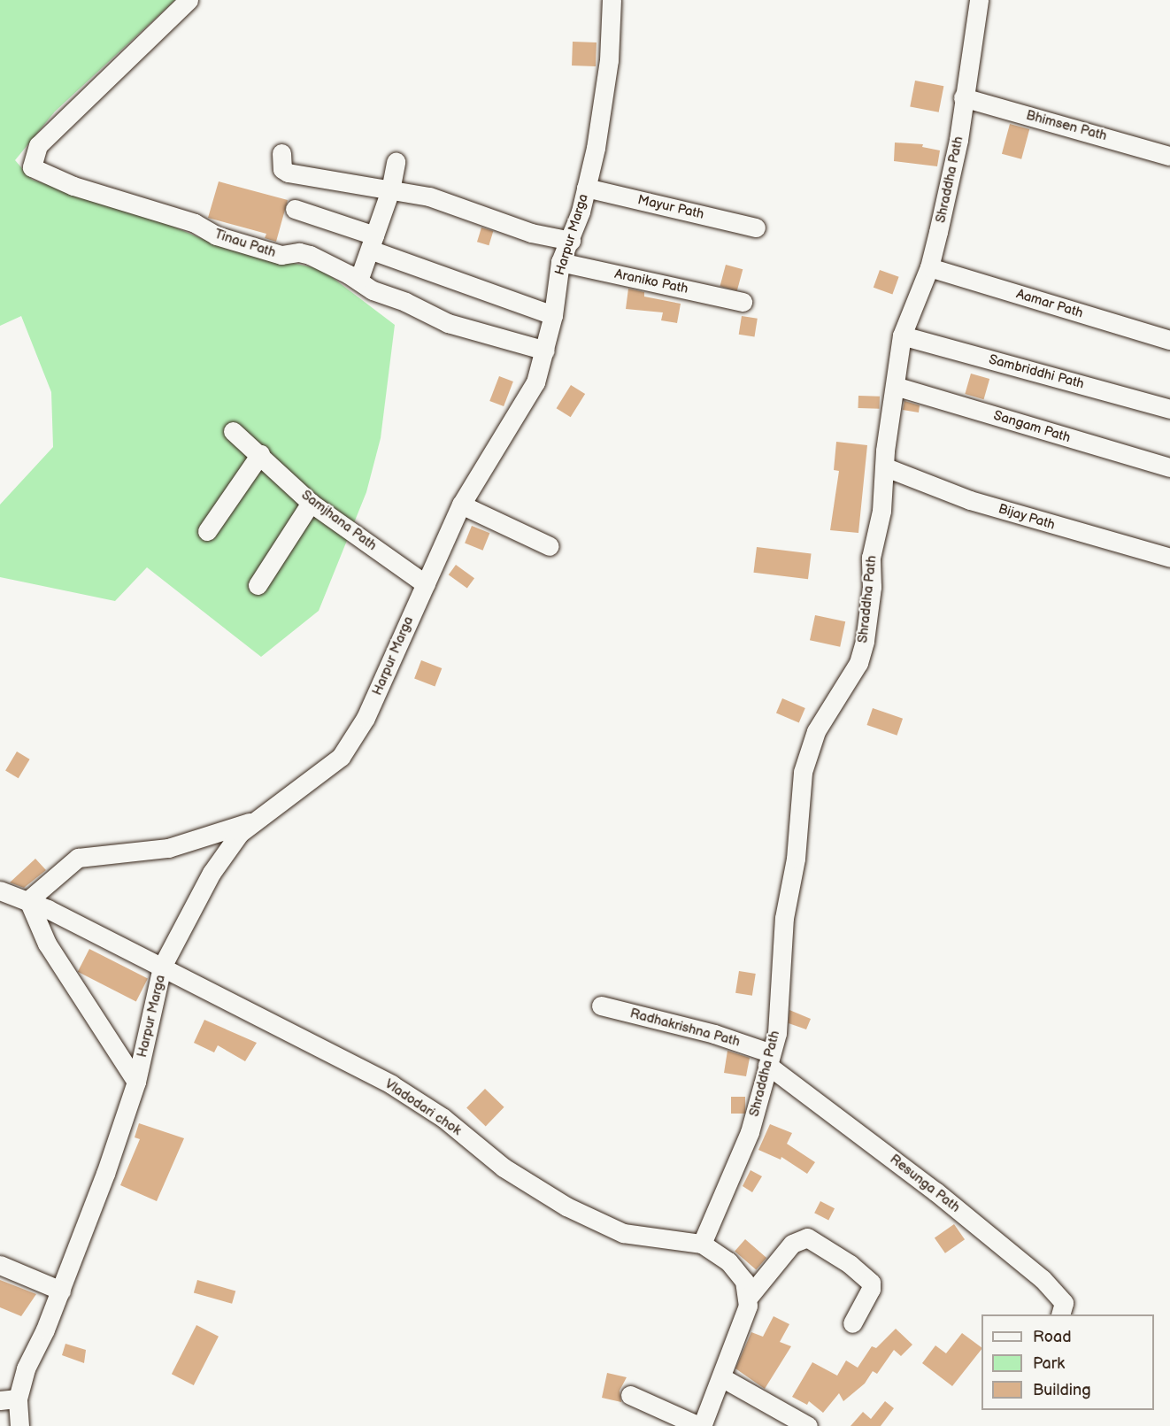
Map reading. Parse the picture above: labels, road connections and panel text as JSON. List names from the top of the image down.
{
  "streets": {
    "street": [
      "Bhimsen Path",
      "Shraddha Path",
      "Mayur Path",
      "Harpur Marga",
      "Tinau Path",
      "Araniko Path",
      "Aamar Path",
      "Sambriddhi Path",
      "Sangam Path",
      "Bijay Path",
      "Samjhana Path",
      "Radhakrishna Path",
      "Vladodari chok",
      "Resunga Path"
    ]
  },
  "crossings": [
    ["Bhimsen Path", "Shraddha Path"],
    ["Shraddha Path", "Aamar Path"],
    ["Shraddha Path", "Sambriddhi Path"],
    ["Shraddha Path", "Sangam Path"],
    ["Shraddha Path", "Bijay Path"],
    ["Shraddha Path", "Radhakrishna Path"],
    ["Shraddha Path", "Vladodari chok"],
    ["Shraddha Path", "Resunga Path"],
    ["Mayur Path", "Harpur Marga"],
    ["Harpur Marga", "Tinau Path"],
    ["Harpur Marga", "Araniko Path"],
    ["Harpur Marga", "Samjhana Path"],
    ["Harpur Marga", "Vladodari chok"],
    ["Radhakrishna Path", "Resunga Path"]
  ],
  "legend": ["Road", "Park", "Building"]
}
